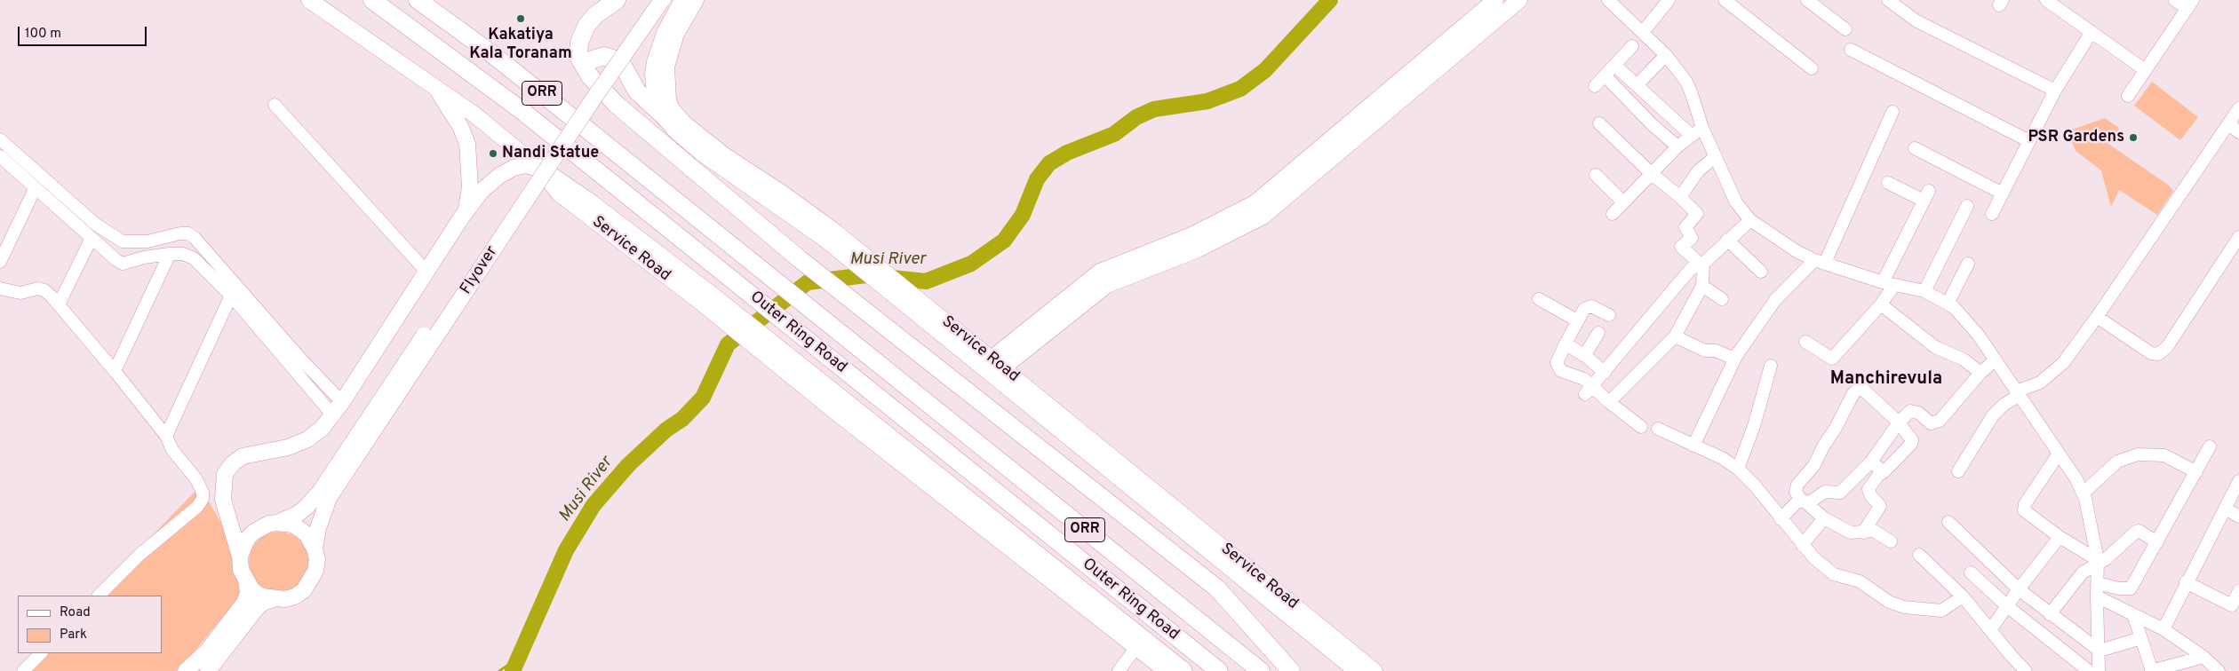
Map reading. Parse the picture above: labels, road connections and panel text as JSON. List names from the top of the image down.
{
  "streets": {
    "highway": ["ORR", "Outer Ring Road"],
    "main road": ["Service Road", "Flyover"]
  },
  "districts": ["Manchirevula"],
  "water": ["Musi River"],
  "places": ["Kakatiya Kala Toranam", "PSR Gardens", "Nandi Statue"],
  "legend": ["Road", "Park"],
  "scale_bar": "100 m"
}
